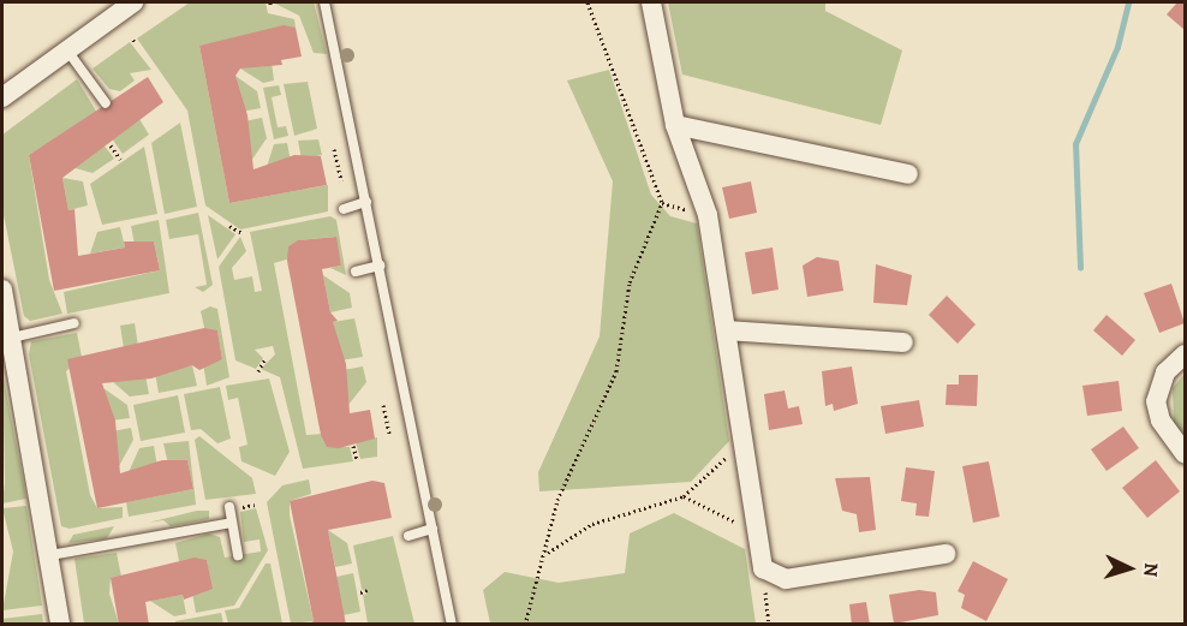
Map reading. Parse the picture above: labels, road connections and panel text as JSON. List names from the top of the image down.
{
  "north": "right"
}
